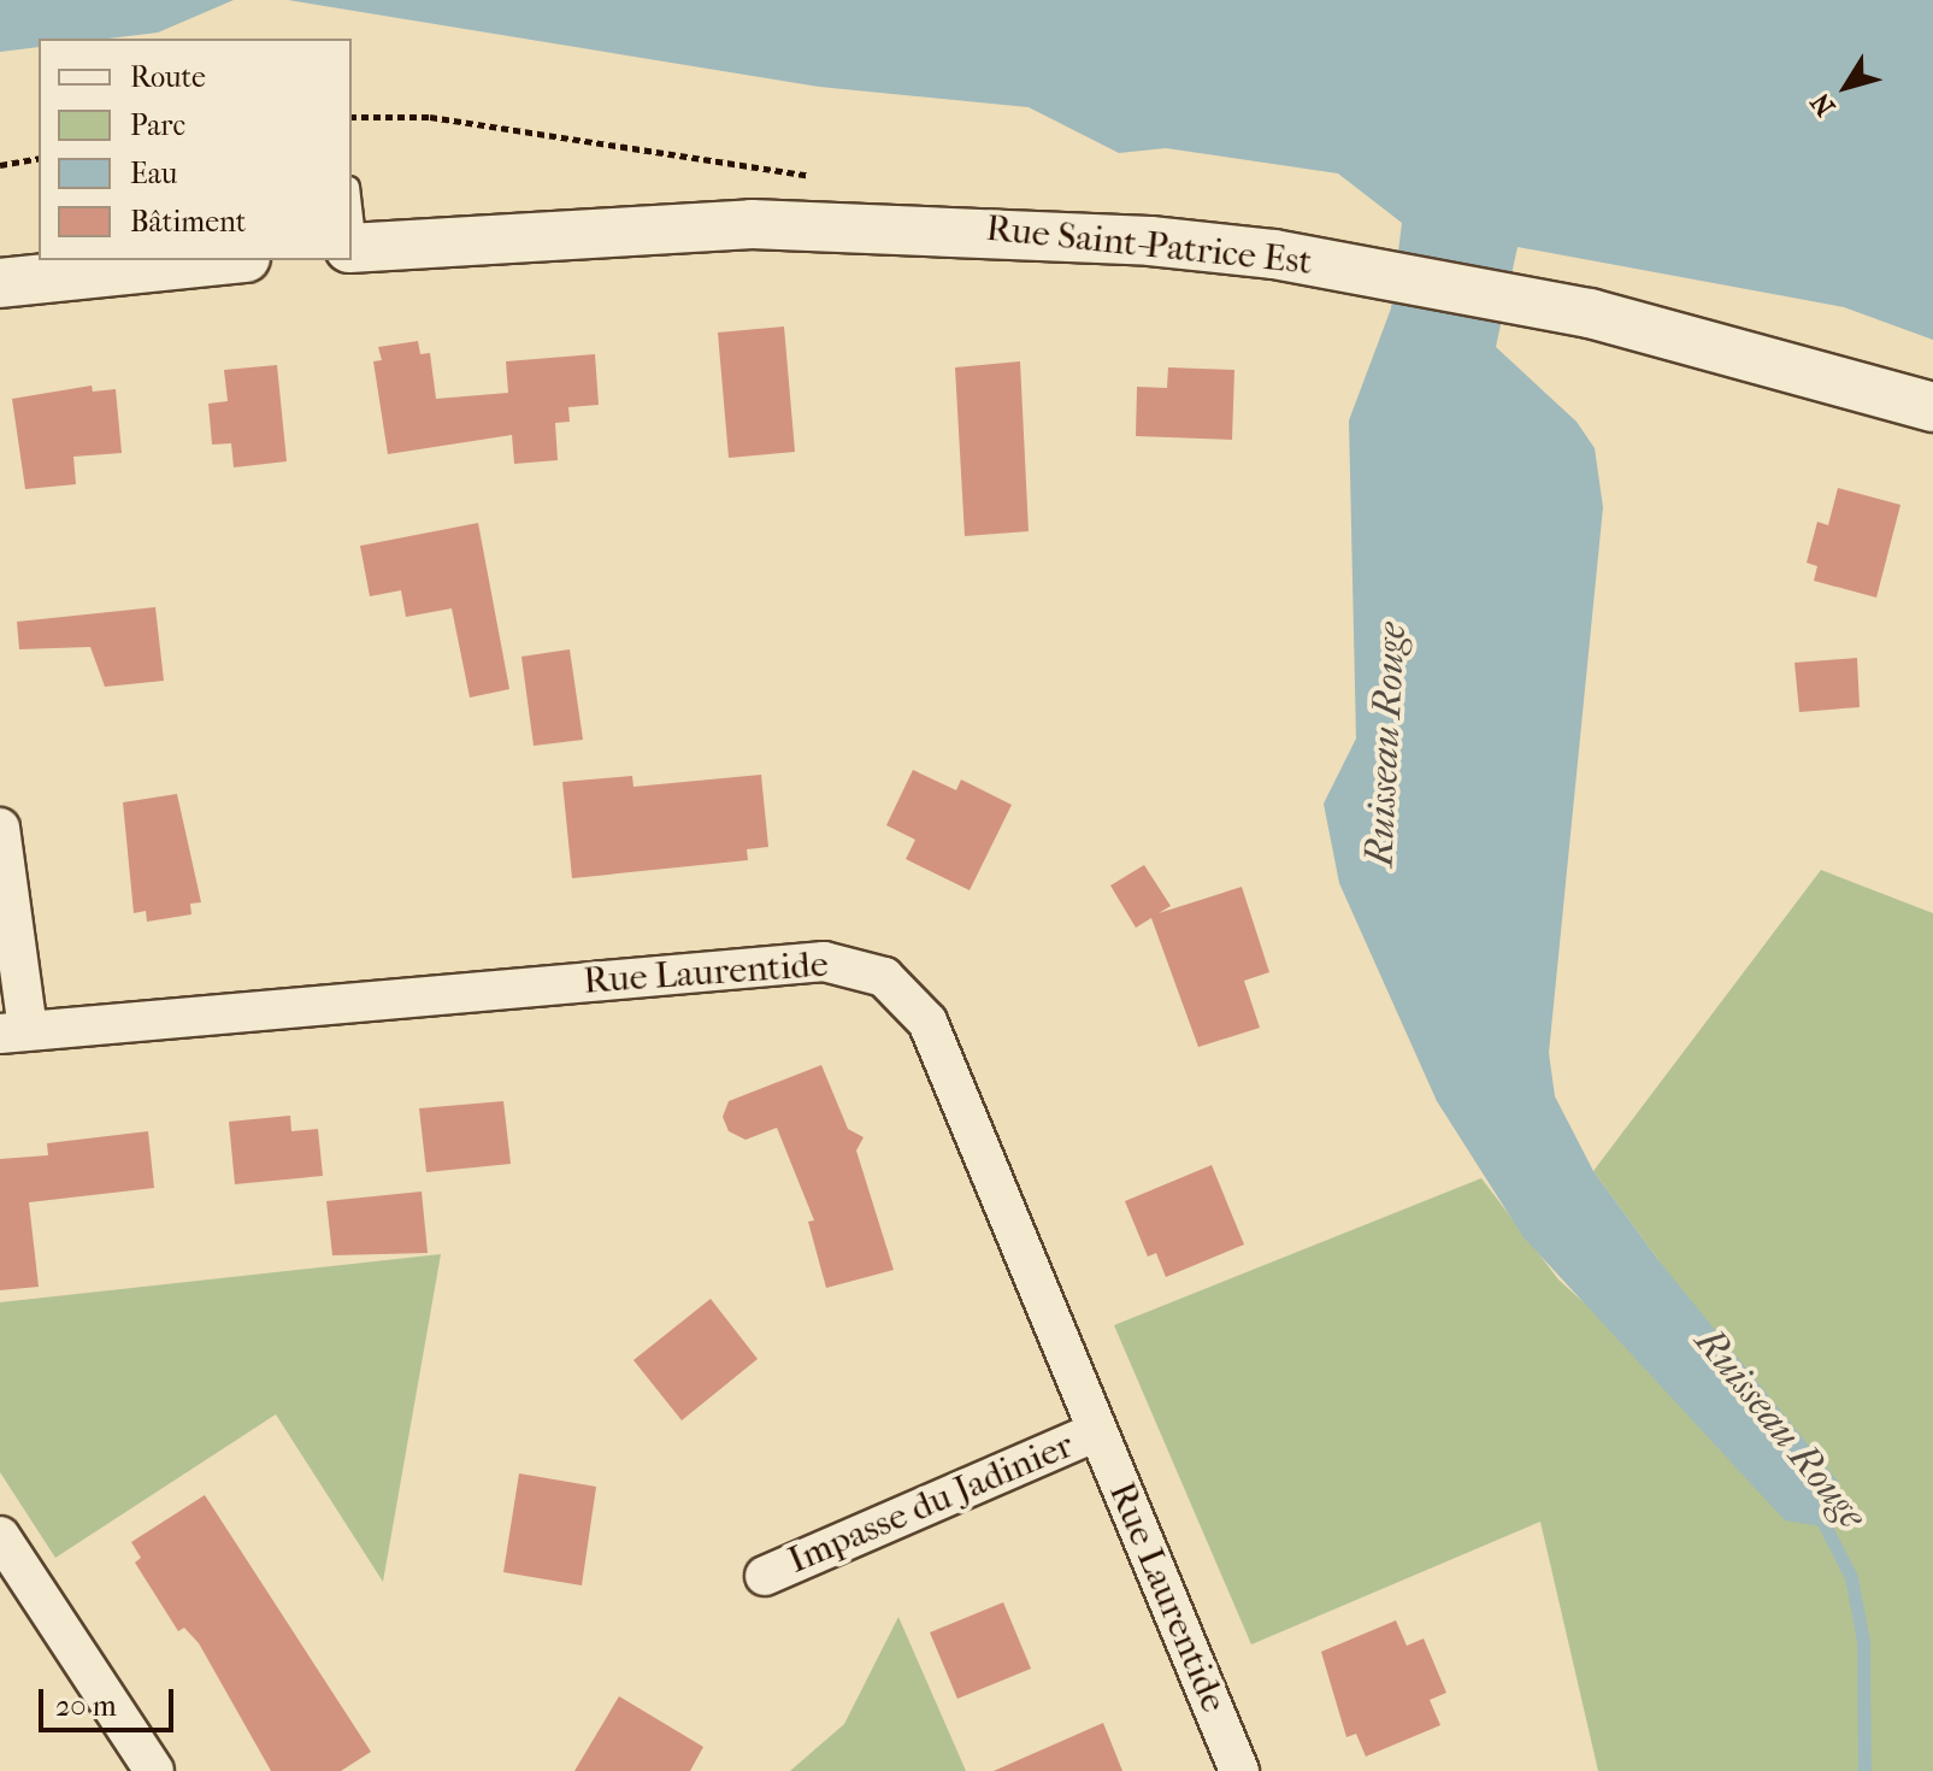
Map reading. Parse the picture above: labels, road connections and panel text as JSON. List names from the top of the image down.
{
  "streets": {
    "street": ["Rue Saint-Patrice Est", "Rue Laurentide", "Impasse du Jadinier"]
  },
  "crossings": [
    ["Rue Laurentide", "Impasse du Jadinier"]
  ],
  "water": ["Ruisseau Rouge"],
  "legend": [
    "Route",
    "Parc",
    "Eau",
    "Bâtiment"
  ],
  "scale_bar": "20 m",
  "north": "bottom left"
}
